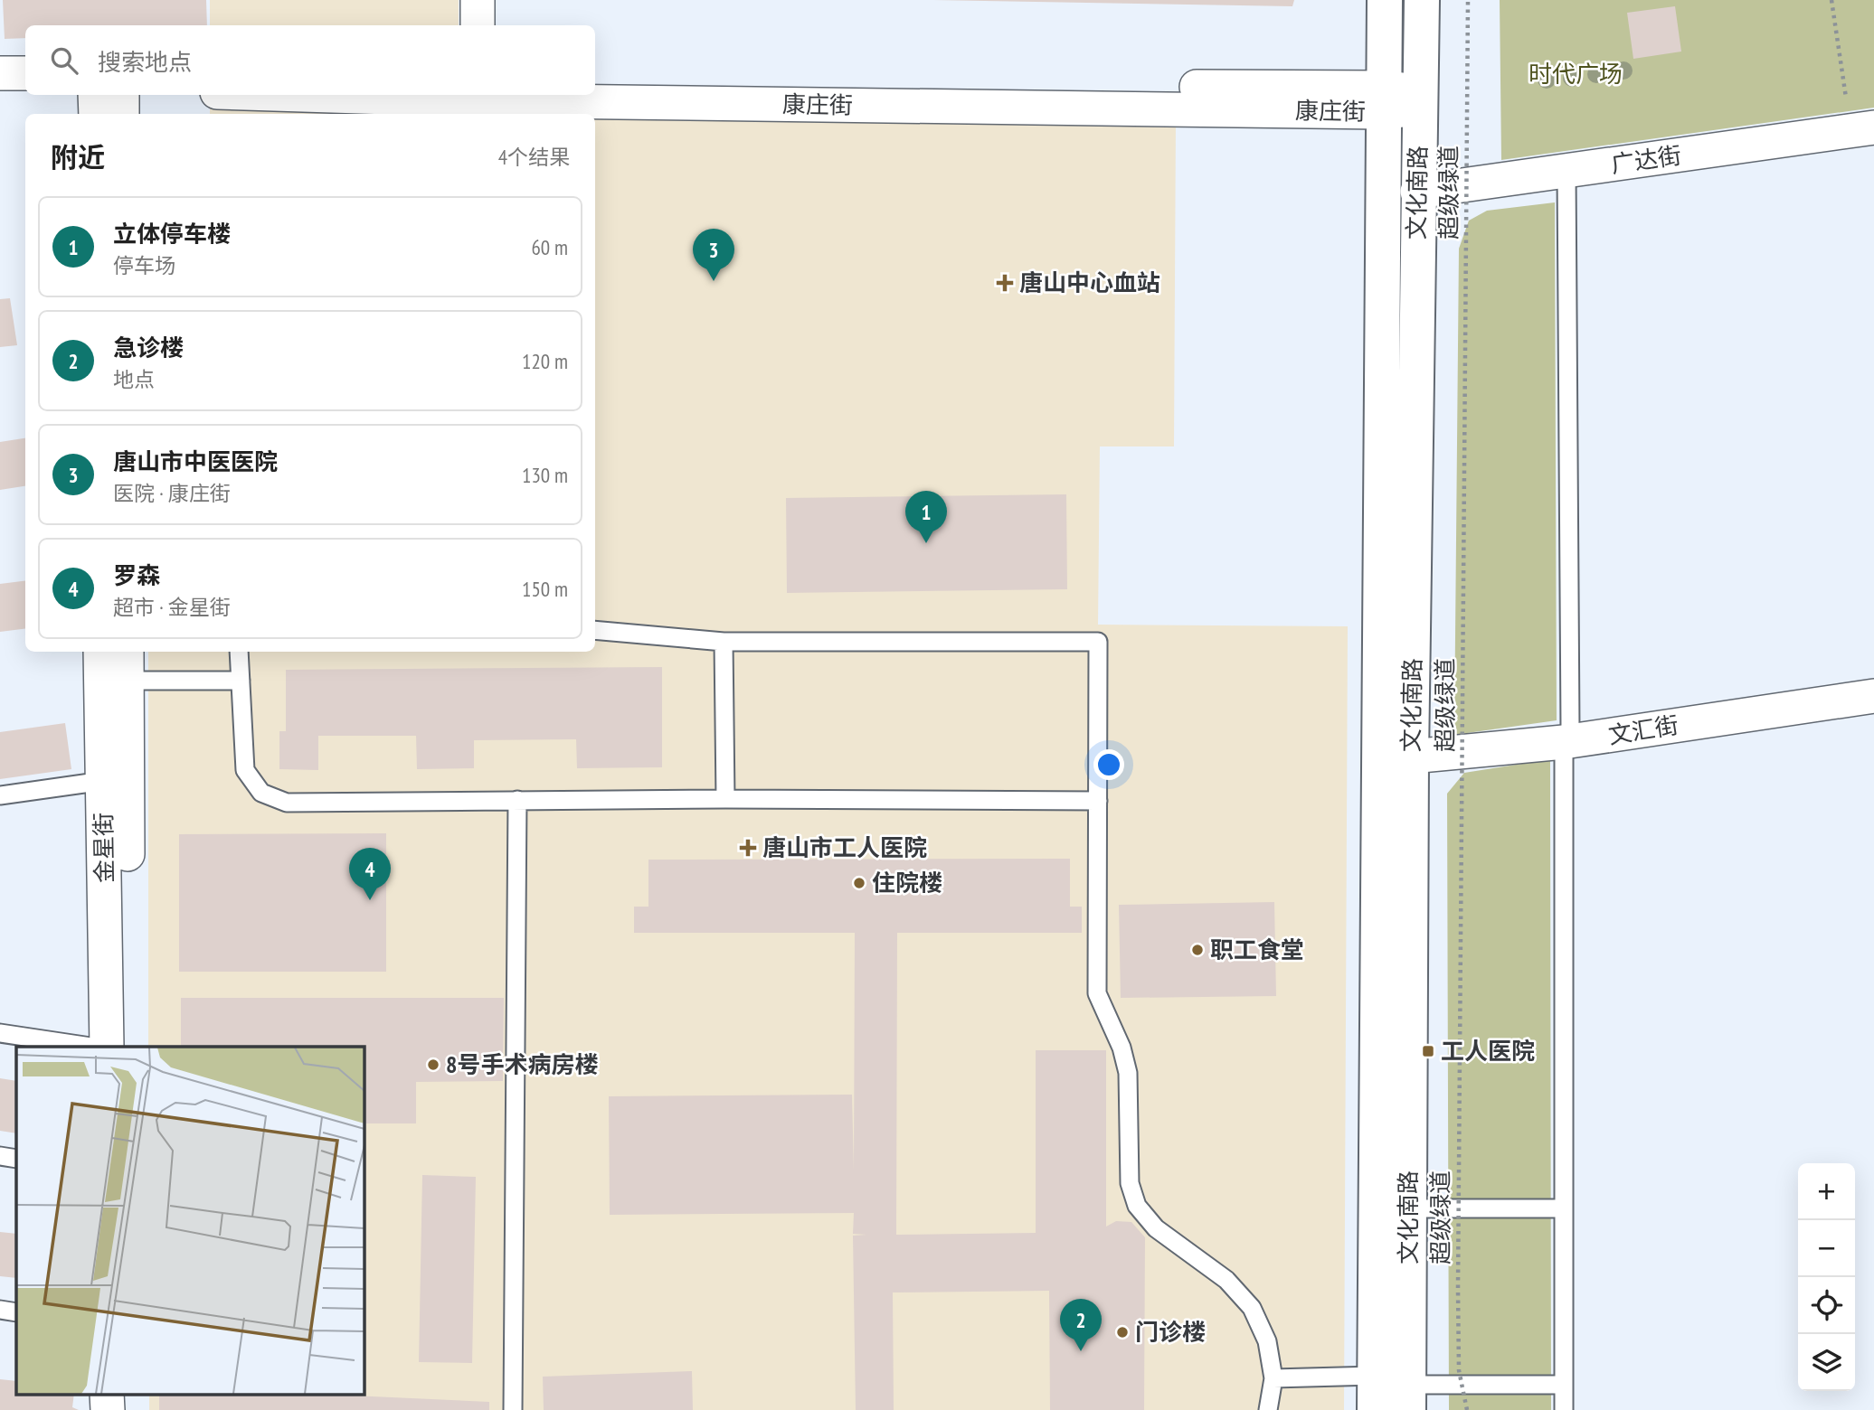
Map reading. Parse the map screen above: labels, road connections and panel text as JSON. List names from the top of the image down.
{
  "streets": {
    "street": [
      "康庄街",
      "广达街",
      "文化南路",
      "文汇街",
      "金星街"
    ],
    "path": ["超级绿道"]
  },
  "crossings": [
    ["康庄街", "文化南路"],
    ["广达街", "文化南路"],
    ["文化南路", "文汇街"]
  ],
  "parks": ["时代广场"],
  "places": {
    "health": ["唐山中心血站", "唐山市工人医院"],
    "other": [
      "住院楼",
      "职工食堂",
      "8号手术病房楼",
      "门诊楼"
    ],
    "transit": ["工人医院"]
  },
  "page": {
    "search": "搜索地点",
    "heading": ["附近", "4个结果"],
    "list": [
      {
        "mark": "1",
        "name": "立体停车楼",
        "note": "停车场",
        "value": "60 m"
      },
      {
        "mark": "2",
        "name": "急诊楼",
        "note": "地点",
        "value": "120 m"
      },
      {
        "mark": "3",
        "name": "唐山市中医医院",
        "note": "医院 · 康庄街",
        "value": "130 m"
      },
      {
        "mark": "4",
        "name": "罗森",
        "note": "超市 · 金星街",
        "value": "150 m"
      }
    ],
    "pins": [
      "3",
      "1",
      "4",
      "2"
    ],
    "map_buttons": ["+", "−"]
  }
}
